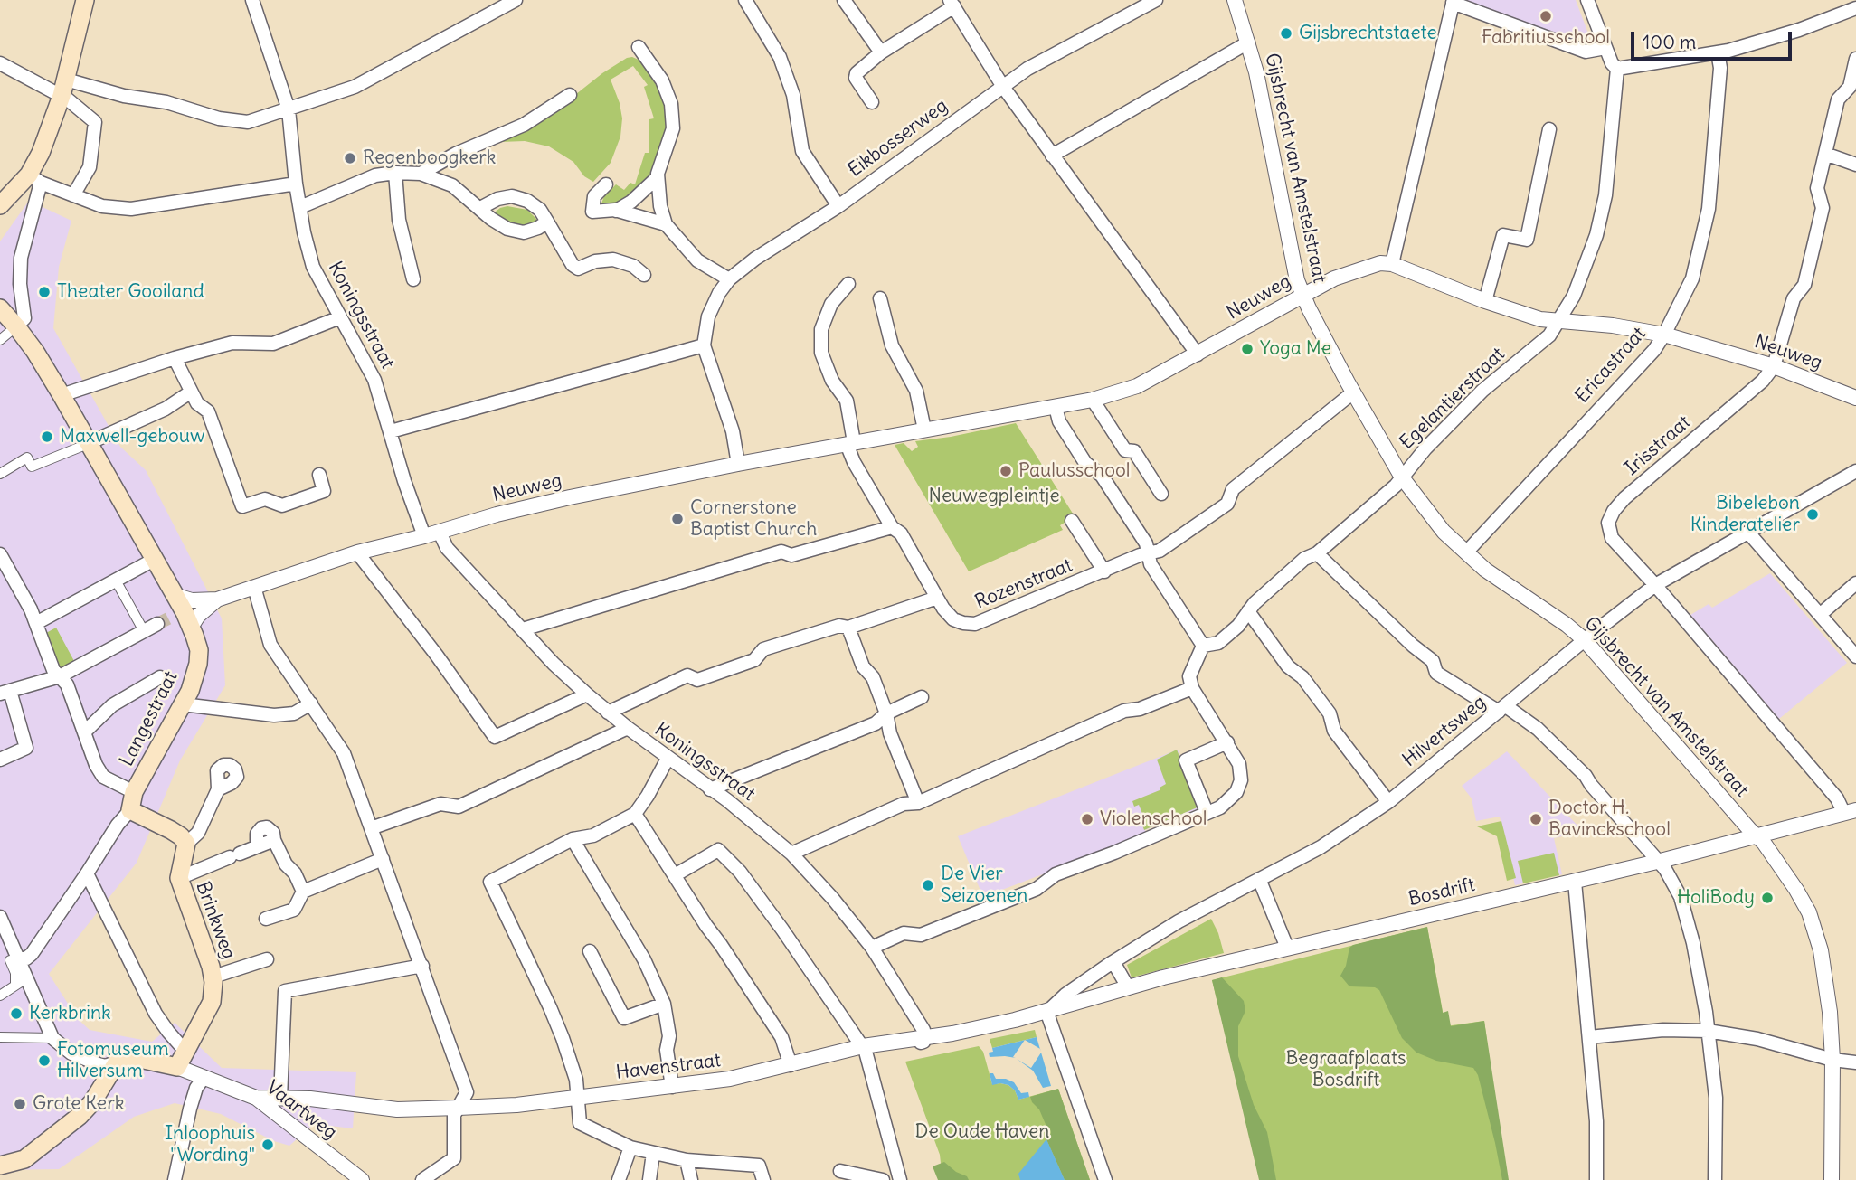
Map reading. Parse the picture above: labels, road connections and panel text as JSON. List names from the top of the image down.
{
  "streets": {
    "main road": ["Langestraat", "Brinkweg"],
    "street": [
      "Eikbosserweg",
      "Gijsbrecht van Amstelstraat",
      "Neuweg",
      "Koningsstraat",
      "Ericastraat",
      "Egelantierstraat",
      "Irisstraat",
      "Rozenstraat",
      "Hilvertsweg",
      "Bosdrift",
      "Havenstraat",
      "Vaartweg"
    ]
  },
  "crossings": [
    ["Gijsbrecht van Amstelstraat", "Neuweg"],
    ["Gijsbrecht van Amstelstraat", "Ericastraat"],
    ["Gijsbrecht van Amstelstraat", "Egelantierstraat"],
    ["Gijsbrecht van Amstelstraat", "Rozenstraat"],
    ["Gijsbrecht van Amstelstraat", "Hilvertsweg"],
    ["Gijsbrecht van Amstelstraat", "Bosdrift"],
    ["Neuweg", "Koningsstraat"],
    ["Neuweg", "Ericastraat"],
    ["Neuweg", "Egelantierstraat"],
    ["Neuweg", "Irisstraat"],
    ["Neuweg", "Rozenstraat"],
    ["Neuweg", "Langestraat"],
    ["Koningsstraat", "Havenstraat"],
    ["Irisstraat", "Hilvertsweg"],
    ["Irisstraat", "Bosdrift"],
    ["Hilvertsweg", "Bosdrift"],
    ["Hilvertsweg", "Havenstraat"],
    ["Bosdrift", "Havenstraat"],
    ["Brinkweg", "Vaartweg"],
    ["Havenstraat", "Vaartweg"]
  ],
  "parks": ["Neuwegpleintje", "Begraafplaats Bosdrift", "De Oude Haven"],
  "places": [
    "Fabritiusschool",
    "Gijsbrechtstaete",
    "Regenboogkerk",
    "Theater Gooiland",
    "Yoga Me",
    "Maxwell-gebouw",
    "Paulusschool",
    "Bibelebon Kinderatelier",
    "Cornerstone Baptist Church",
    "Violenschool",
    "Doctor H. Bavinckschool",
    "De Vier Seizoenen",
    "HoliBody",
    "Kerkbrink",
    "Fotomuseum Hilversum",
    "Grote Kerk",
    "Inloophuis \"Wording\""
  ],
  "scale_bar": "100 m"
}
